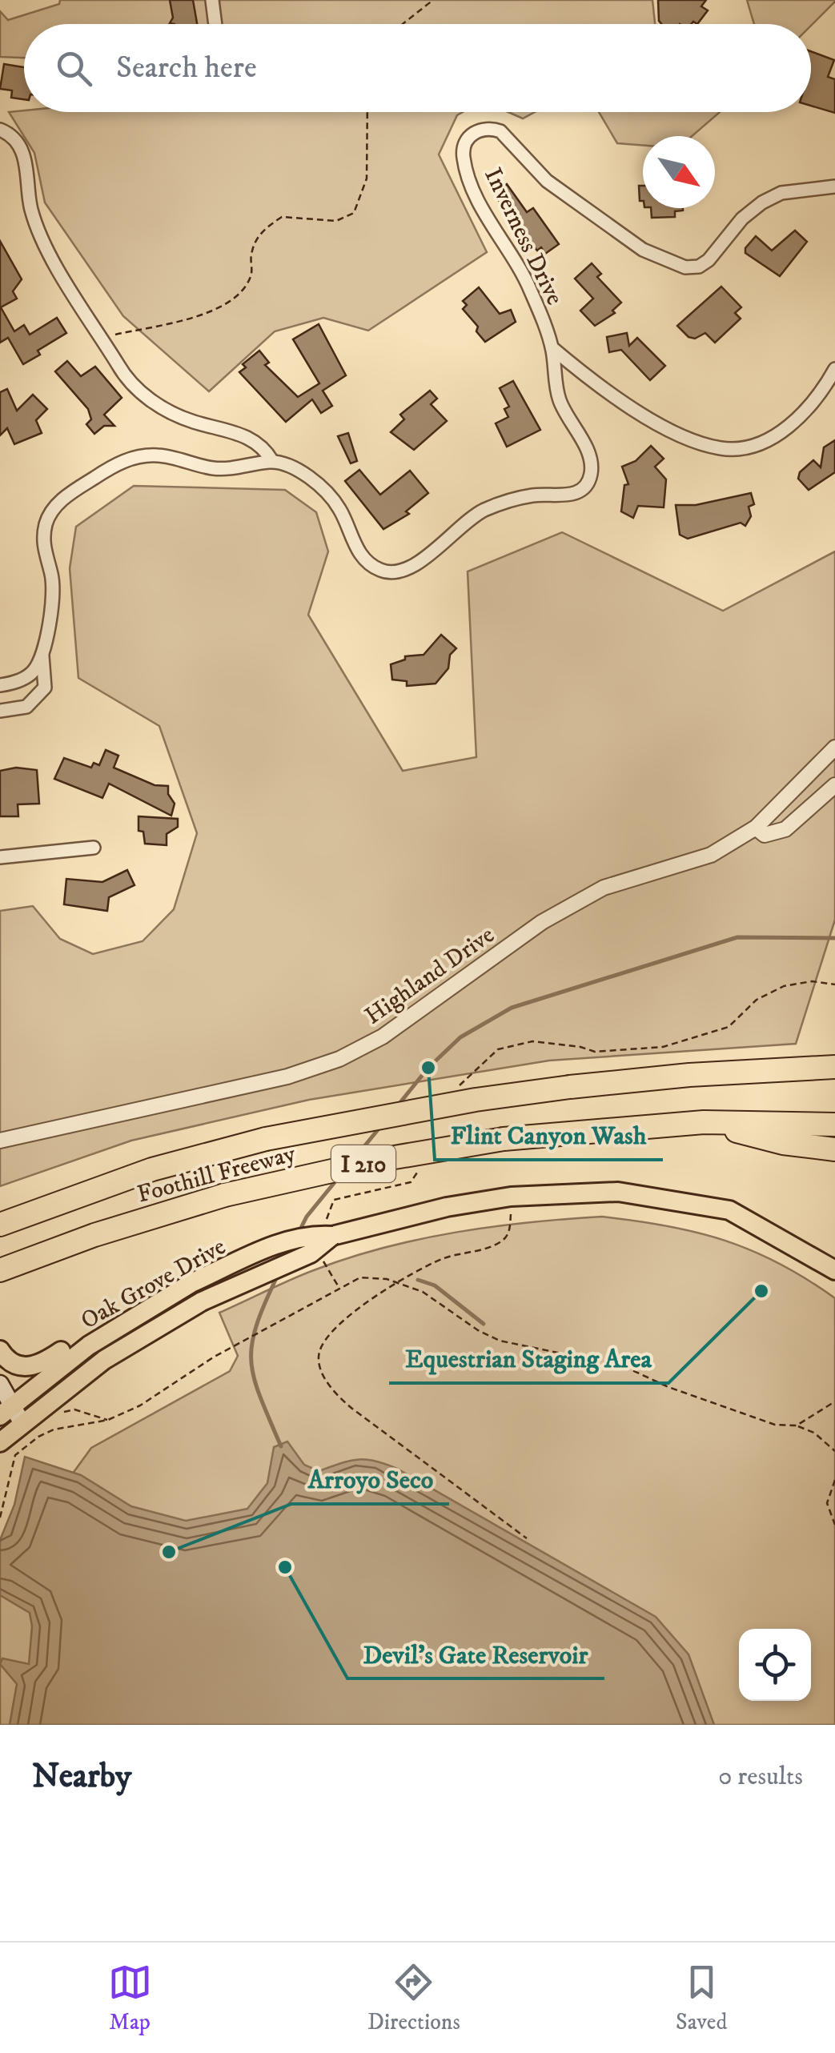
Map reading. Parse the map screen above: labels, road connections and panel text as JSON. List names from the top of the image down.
{
  "streets": {
    "highway": ["I 210", "Foothill Freeway"],
    "main road": ["Oak Grove Drive"],
    "street": ["Inverness Drive", "Highland Drive"]
  },
  "places": [
    "Flint Canyon Wash",
    "Equestrian Staging Area",
    "Arroyo Seco",
    "Devil's Gate Reservoir"
  ],
  "north": "bottom right",
  "page": {
    "search": "Search here",
    "heading": ["Nearby", "0 results"],
    "nav": ["Map", "Directions", "Saved"]
  }
}
